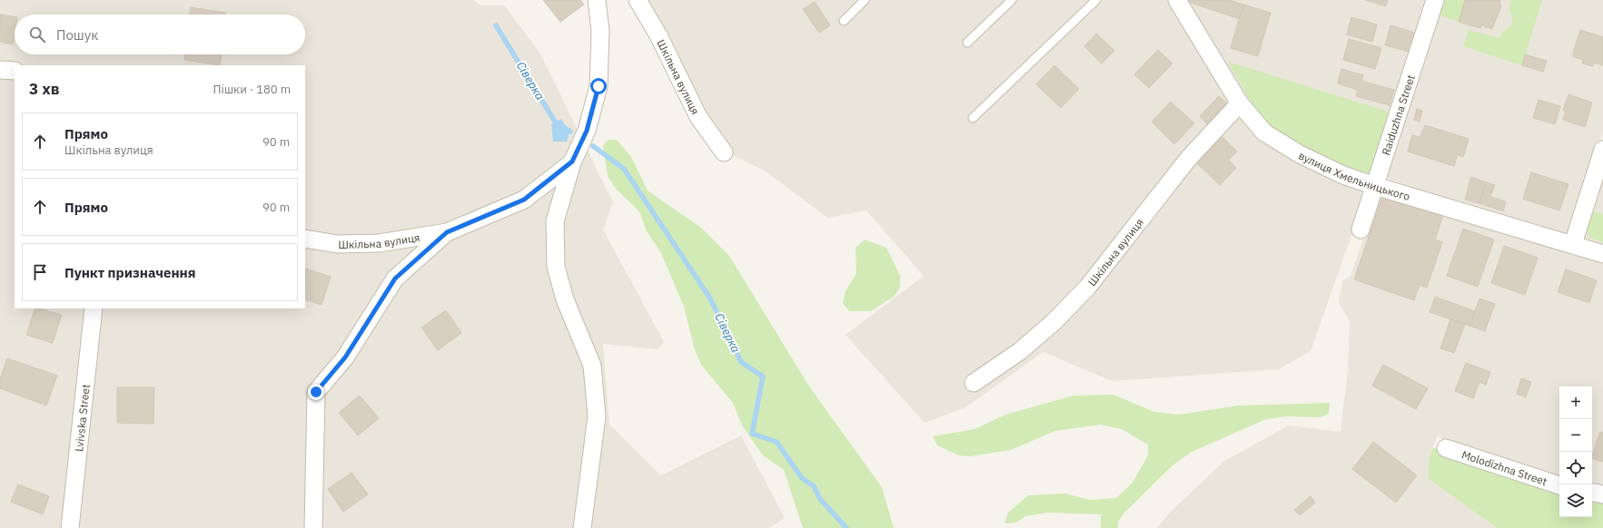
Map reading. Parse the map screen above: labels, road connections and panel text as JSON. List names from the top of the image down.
{
  "streets": {
    "street": [
      "Шкільна вулиця",
      "Raiduzhna Street",
      "вулиця Хмельницького",
      "Lvivska Street",
      "Molodizhna Street"
    ]
  },
  "crossings": [
    ["Шкільна вулиця", "вулиця Хмельницького"],
    ["Raiduzhna Street", "вулиця Хмельницького"]
  ],
  "water": ["Сіверка"],
  "page": {
    "search": "Пошук",
    "heading": ["3 хв", "Пішки · 180 m"],
    "list": [
      ["Прямо", "Шкільна вулиця", "90 m"],
      ["Прямо", "90 m"],
      "Пункт призначення"
    ],
    "map_buttons": ["+", "−"]
  }
}
